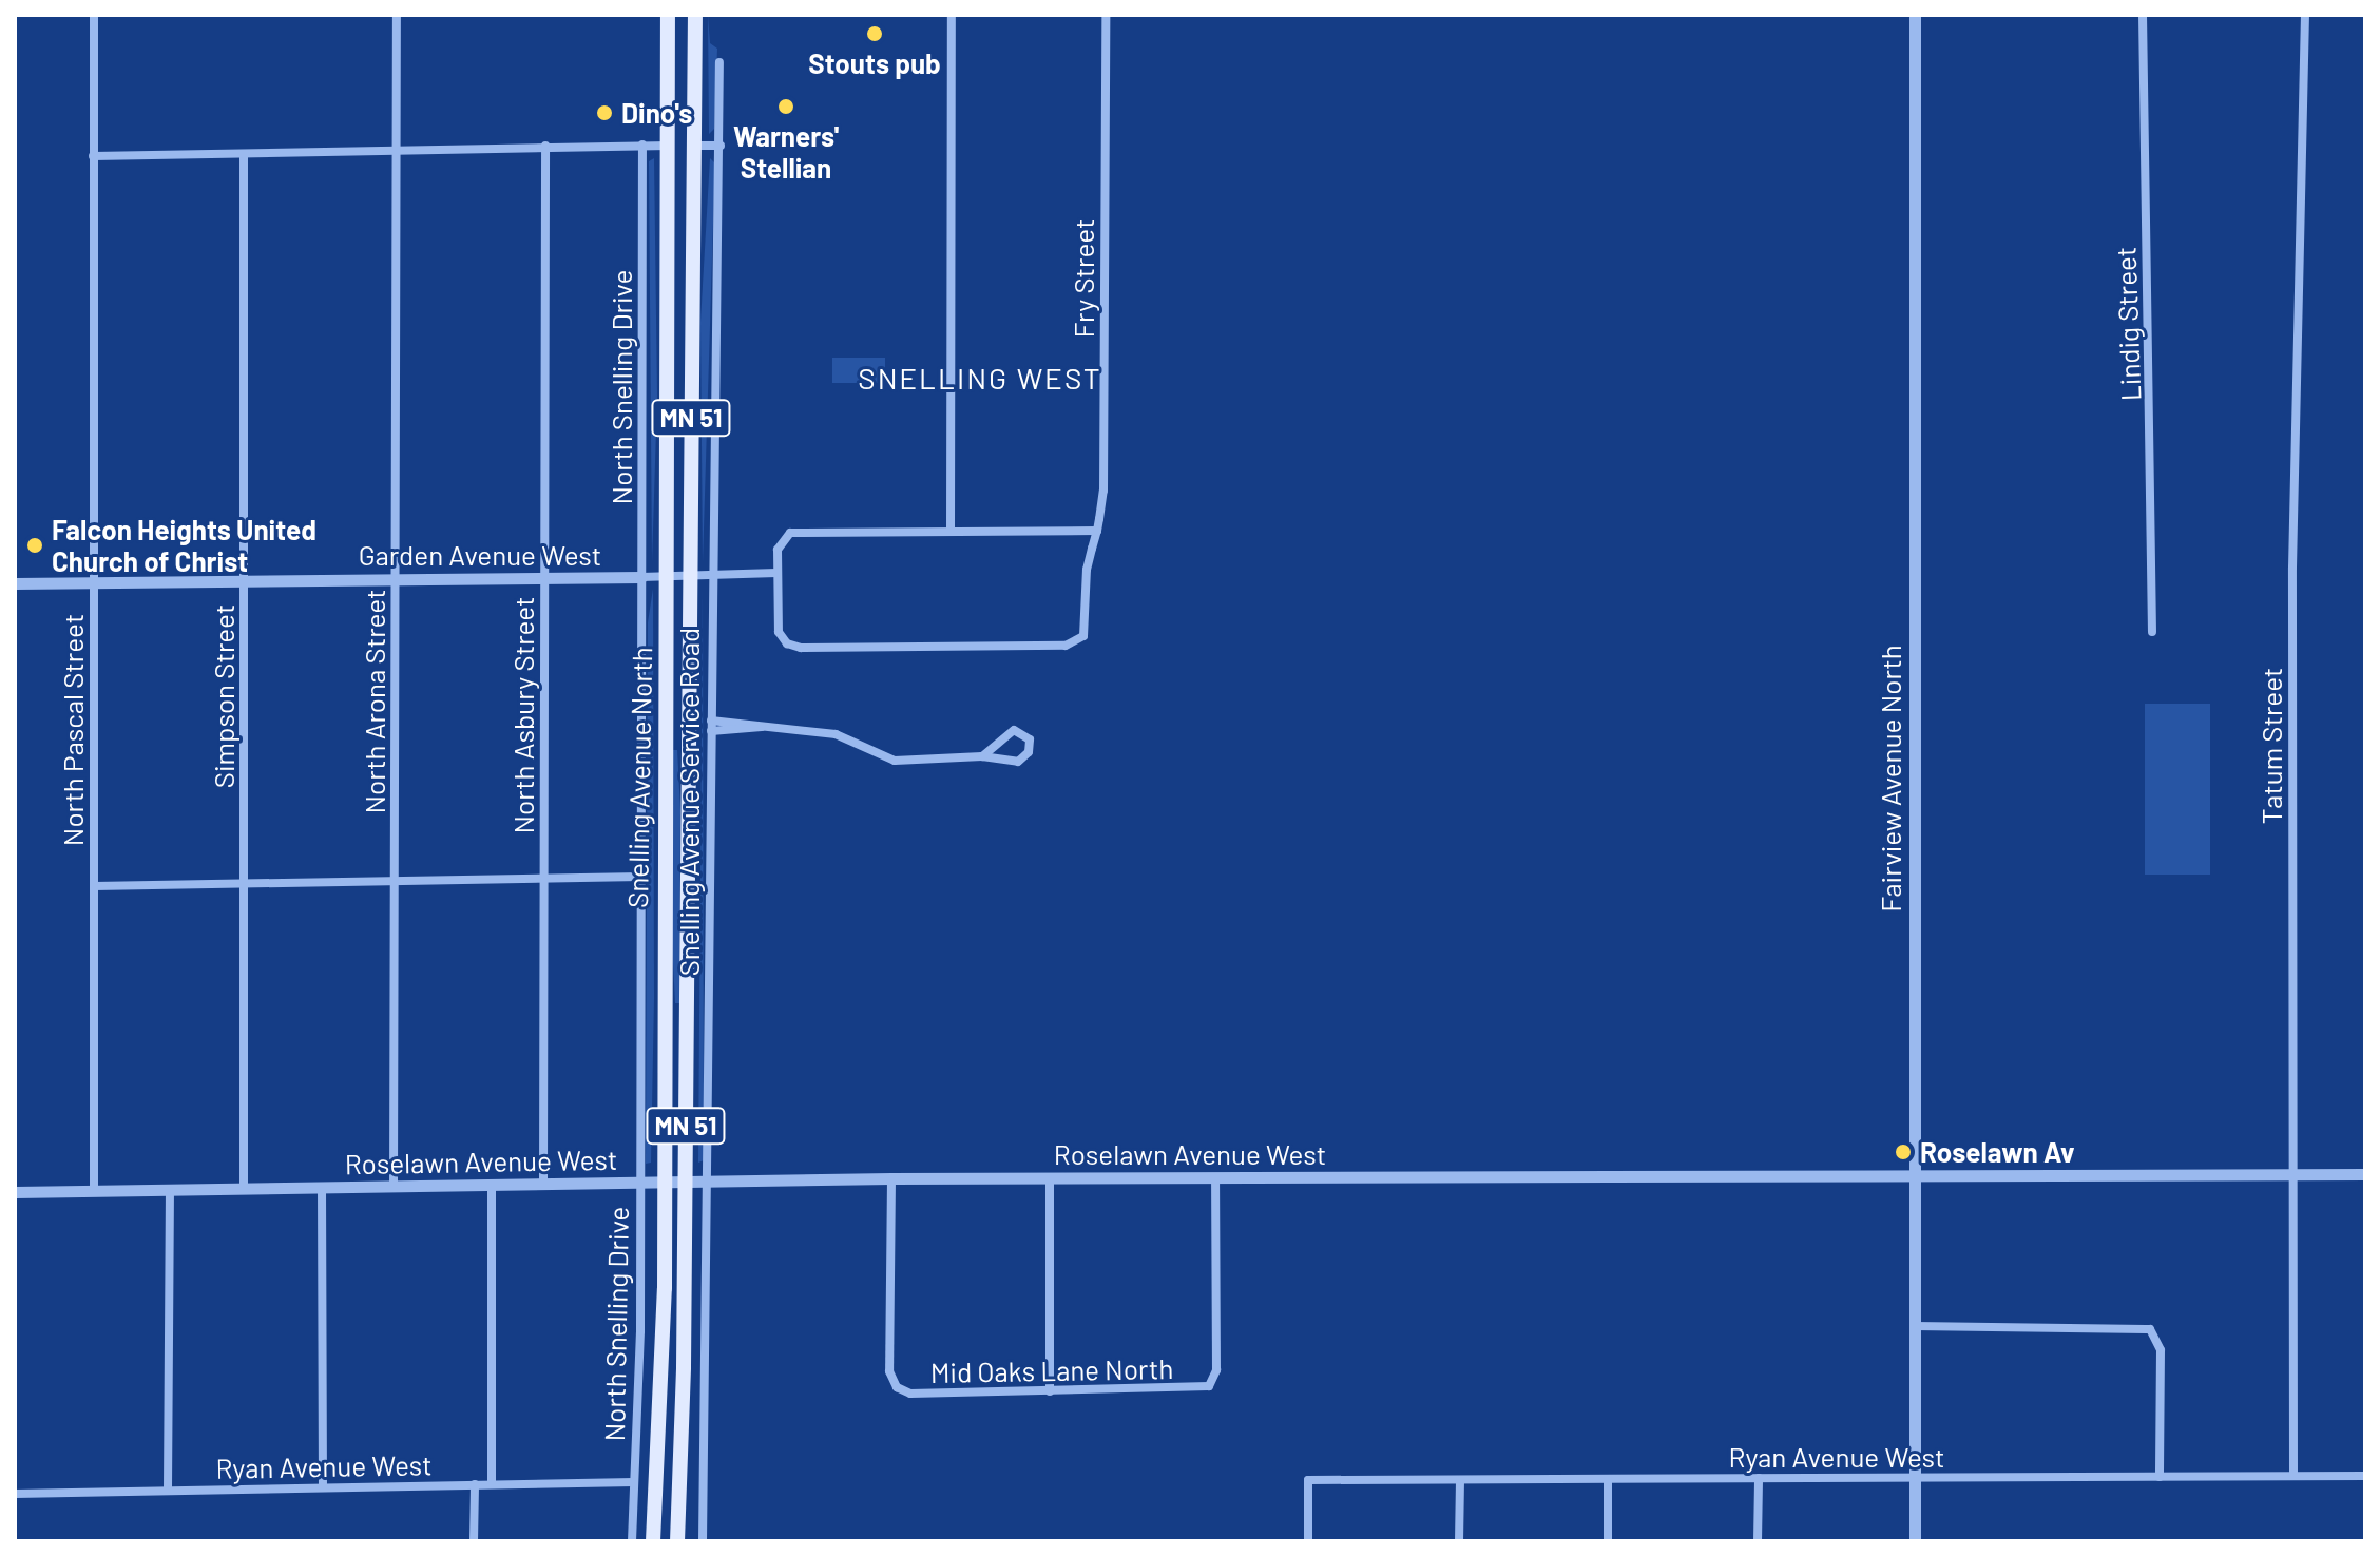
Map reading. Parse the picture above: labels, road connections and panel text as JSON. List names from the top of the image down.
{
  "streets": {
    "main road": ["MN 51", "Snelling Avenue North"],
    "street": [
      "Fry Street",
      "Lindig Street",
      "North Snelling Drive",
      "Garden Avenue West",
      "Simpson Street",
      "North Arona Street",
      "North Asbury Street",
      "North Pascal Street",
      "Tatum Street",
      "Fairview Avenue North",
      "Snelling Avenue Service Road",
      "Roselawn Avenue West",
      "Mid Oaks Lane North",
      "Ryan Avenue West"
    ]
  },
  "crossings": [
    ["North Snelling Drive", "Garden Avenue West"],
    ["North Snelling Drive", "Roselawn Avenue West"],
    ["North Snelling Drive", "Ryan Avenue West"],
    ["Garden Avenue West", "Simpson Street"],
    ["Garden Avenue West", "North Arona Street"],
    ["Garden Avenue West", "North Asbury Street"],
    ["Garden Avenue West", "North Pascal Street"],
    ["Simpson Street", "Roselawn Avenue West"],
    ["North Arona Street", "Roselawn Avenue West"],
    ["North Asbury Street", "Roselawn Avenue West"],
    ["North Pascal Street", "Roselawn Avenue West"],
    ["Tatum Street", "Roselawn Avenue West"],
    ["Tatum Street", "Ryan Avenue West"],
    ["Snelling Avenue North", "Roselawn Avenue West"],
    ["Fairview Avenue North", "Roselawn Avenue West"],
    ["Fairview Avenue North", "Ryan Avenue West"],
    ["Snelling Avenue Service Road", "Roselawn Avenue West"],
    ["Roselawn Avenue West", "Mid Oaks Lane North"]
  ],
  "districts": ["SNELLING WEST"],
  "places": [
    "Stouts pub",
    "Warners' Stellian",
    "Dino's",
    "Falcon Heights United Church of Christ",
    "Roselawn Av"
  ]
}
